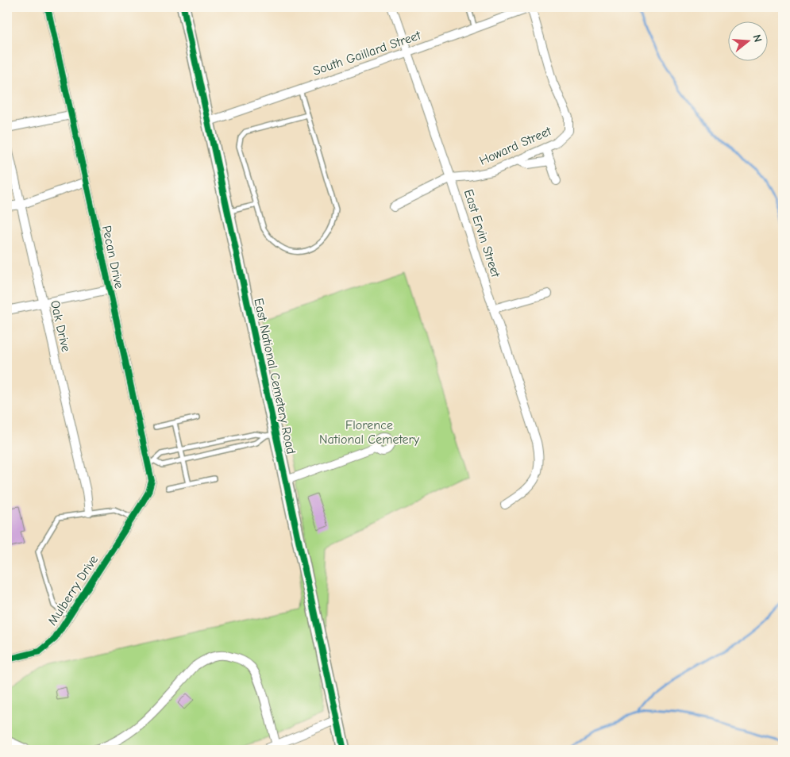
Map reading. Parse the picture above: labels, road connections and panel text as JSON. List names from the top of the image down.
{
  "streets": {
    "street": [
      "South Gaillard Street",
      "Howard Street",
      "East Ervin Street",
      "Pecan Drive",
      "Oak Drive",
      "East National Cemetery Road",
      "Mulberry Drive"
    ]
  },
  "crossings": [
    ["South Gaillard Street", "Howard Street"],
    ["South Gaillard Street", "East Ervin Street"],
    ["South Gaillard Street", "East National Cemetery Road"],
    ["Howard Street", "East Ervin Street"],
    ["Pecan Drive", "Mulberry Drive"]
  ],
  "parks": ["Florence National Cemetery"],
  "north": "right"
}
